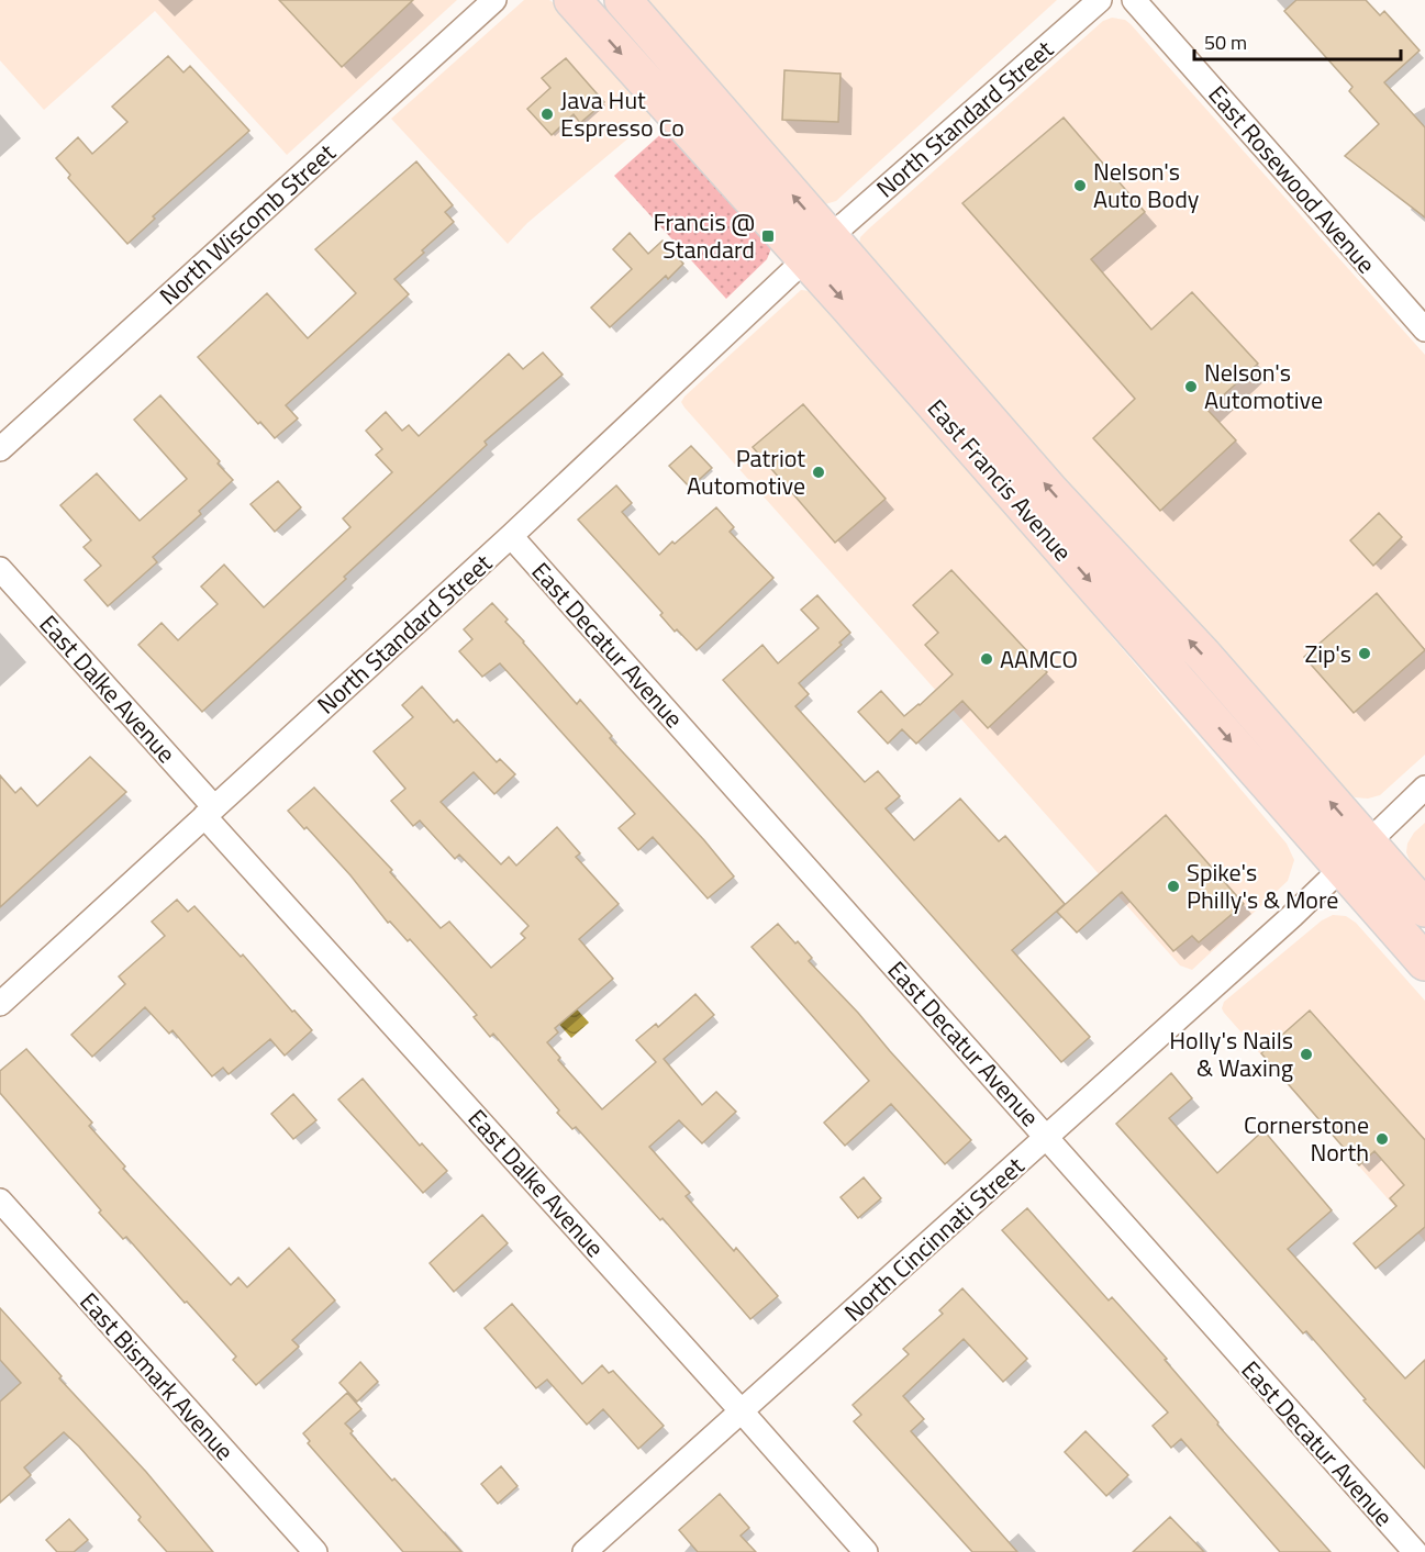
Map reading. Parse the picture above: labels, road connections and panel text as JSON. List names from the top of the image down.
{
  "streets": {
    "main road": ["East Francis Avenue"],
    "street": [
      "North Standard Street",
      "East Rosewood Avenue",
      "North Wiscomb Street",
      "East Decatur Avenue",
      "East Dalke Avenue",
      "North Cincinnati Street",
      "East Bismark Avenue"
    ]
  },
  "crossings": [
    ["North Standard Street", "East Francis Avenue"],
    ["North Standard Street", "East Decatur Avenue"],
    ["North Standard Street", "East Dalke Avenue"],
    ["East Francis Avenue", "North Cincinnati Street"],
    ["East Decatur Avenue", "North Cincinnati Street"],
    ["East Dalke Avenue", "North Cincinnati Street"]
  ],
  "places": {
    "other": [
      "Java Hut Espresso Co",
      "Nelson's Auto Body",
      "Nelson's Automotive",
      "Patriot Automotive",
      "Zip's",
      "AAMCO",
      "Spike's Philly's & More",
      "Holly's Nails & Waxing",
      "Cornerstone North"
    ],
    "transit": ["Francis @ Standard"]
  },
  "scale_bar": "50 m"
}
